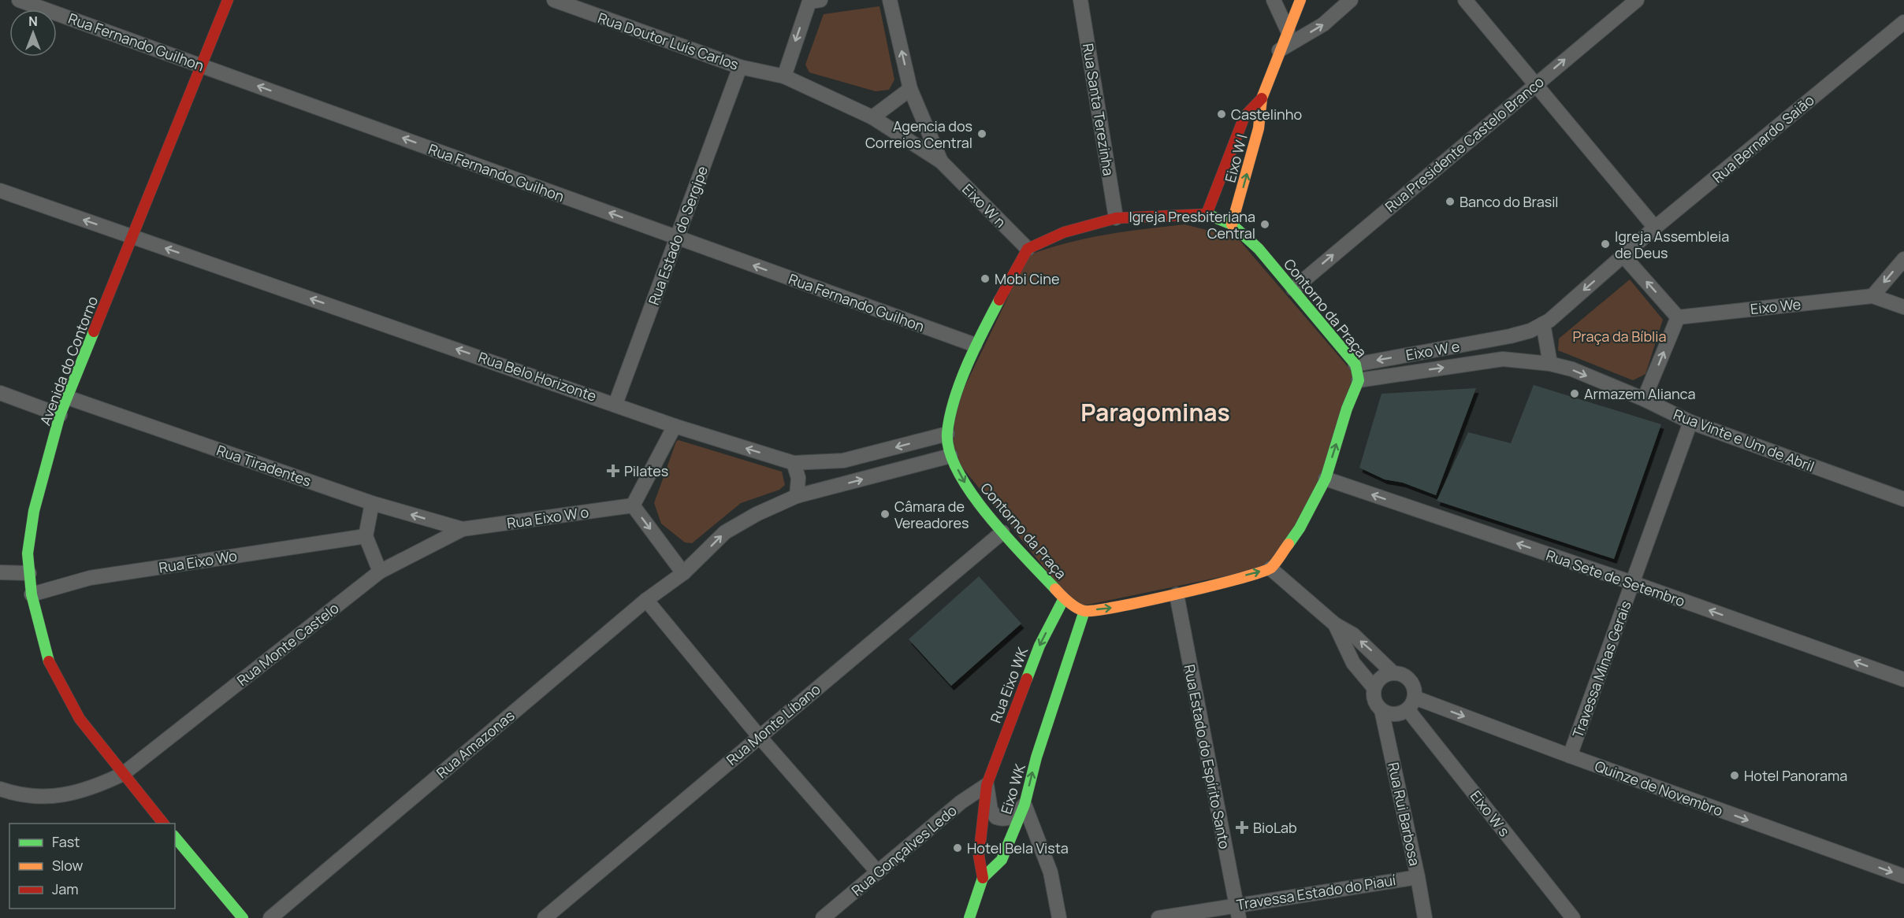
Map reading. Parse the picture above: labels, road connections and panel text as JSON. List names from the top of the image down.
{
  "streets": {
    "street": [
      "Rua Doutor Luís Carlos",
      "Rua Fernando Guilhon",
      "Rua Santa Terezinha",
      "Rua Bernardo Saião",
      "Rua Presidente Castelo Branco",
      "Eixo W l",
      "Eixo W n",
      "Rua Estado do Sergipe",
      "Eixo We",
      "Contorno da Praça",
      "Eixo W e",
      "Avenida do Contorno",
      "Rua Belo Horizonte",
      "Rua Vinte e Um de Abril",
      "Rua Tiradentes",
      "Rua Eixo W o",
      "Rua Eixo Wo",
      "Rua Sete de Setembro",
      "Rua Monte Castelo",
      "Travessa Minas Gerais",
      "Rua Eixo WK",
      "Rua Monte Líbano",
      "Rua Amazonas",
      "Rua Estado do Espírito Santo",
      "Quinze de Novembro",
      "Eixo WK",
      "Eixo W s",
      "Rua Rui Barbosa",
      "Rua Gonçalves Ledo",
      "Travessa Estado do Piauí"
    ]
  },
  "crossings": [
    ["Rua Doutor Luís Carlos", "Eixo W n"],
    ["Rua Doutor Luís Carlos", "Rua Estado do Sergipe"],
    ["Rua Fernando Guilhon", "Rua Estado do Sergipe"],
    ["Rua Fernando Guilhon", "Contorno da Praça"],
    ["Rua Fernando Guilhon", "Avenida do Contorno"],
    ["Rua Santa Terezinha", "Contorno da Praça"],
    ["Rua Bernardo Saião", "Eixo W e"],
    ["Rua Presidente Castelo Branco", "Contorno da Praça"],
    ["Eixo W l", "Contorno da Praça"],
    ["Eixo W n", "Contorno da Praça"],
    ["Rua Estado do Sergipe", "Rua Belo Horizonte"],
    ["Contorno da Praça", "Eixo W e"],
    ["Contorno da Praça", "Rua Belo Horizonte"],
    ["Contorno da Praça", "Rua Sete de Setembro"],
    ["Contorno da Praça", "Rua Eixo WK"],
    ["Contorno da Praça", "Rua Monte Líbano"],
    ["Contorno da Praça", "Rua Amazonas"],
    ["Contorno da Praça", "Eixo WK"],
    ["Contorno da Praça", "Eixo W s"],
    ["Eixo W e", "Rua Vinte e Um de Abril"],
    ["Avenida do Contorno", "Rua Belo Horizonte"],
    ["Avenida do Contorno", "Rua Tiradentes"],
    ["Avenida do Contorno", "Rua Eixo Wo"],
    ["Avenida do Contorno", "Rua Monte Castelo"],
    ["Rua Vinte e Um de Abril", "Travessa Minas Gerais"],
    ["Rua Tiradentes", "Rua Eixo W o"],
    ["Rua Tiradentes", "Rua Monte Castelo"],
    ["Rua Eixo W o", "Rua Monte Castelo"],
    ["Rua Sete de Setembro", "Travessa Minas Gerais"],
    ["Travessa Minas Gerais", "Quinze de Novembro"],
    ["Rua Eixo WK", "Eixo WK"],
    ["Rua Eixo WK", "Rua Gonçalves Ledo"],
    ["Rua Estado do Espírito Santo", "Travessa Estado do Piauí"],
    ["Quinze de Novembro", "Eixo W s"],
    ["Quinze de Novembro", "Rua Rui Barbosa"],
    ["Eixo WK", "Rua Gonçalves Ledo"],
    ["Eixo W s", "Rua Rui Barbosa"],
    ["Rua Rui Barbosa", "Travessa Estado do Piauí"]
  ],
  "one_way": [
    "Rua Fernando Guilhon",
    "Rua Presidente Castelo Branco",
    "Rua Belo Horizonte",
    "Rua Sete de Setembro",
    "Rua Eixo WK",
    "Quinze de Novembro",
    "Eixo WK"
  ],
  "districts": ["Paragominas"],
  "parks": ["Praça da Bíblia"],
  "places": {
    "other": [
      "Castelinho",
      "Agencia dos Correios Central",
      "Banco do Brasil",
      "Igreja Presbiteriana Central",
      "Igreja Assembleia de Deus",
      "Mobi Cine",
      "Armazem Alianca",
      "Câmara de Vereadores",
      "Hotel Panorama",
      "Hotel Bela Vista"
    ],
    "health": ["Pilates", "BioLab"]
  },
  "legend": ["Fast", "Slow", "Jam"],
  "north": "top"
}
